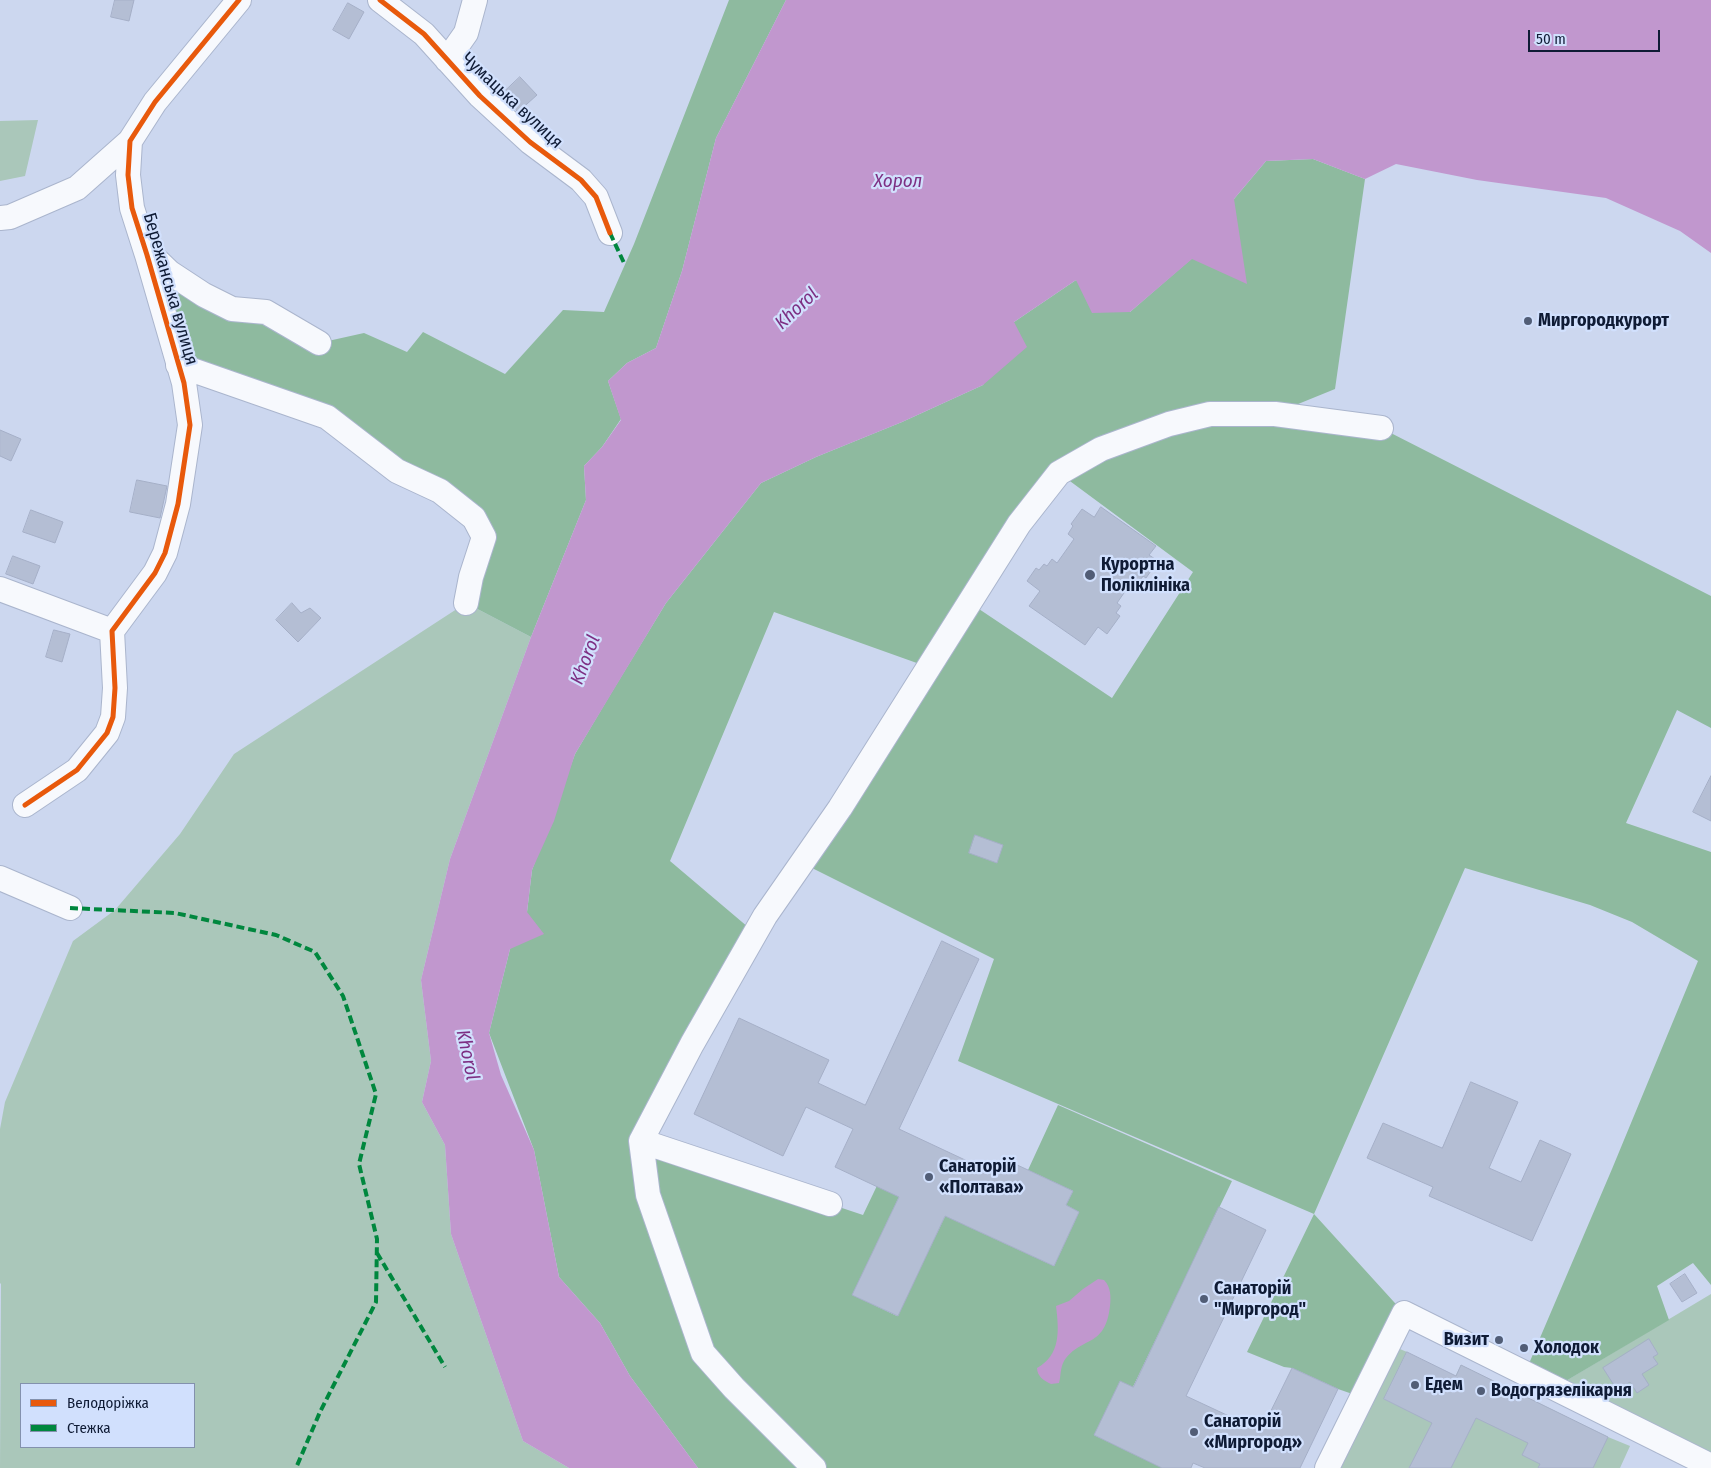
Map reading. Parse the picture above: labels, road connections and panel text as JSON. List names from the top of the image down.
{
  "streets": {
    "street": ["Чумацька вулиця", "Бережанська вулиця"]
  },
  "water": ["Хорол", "Khorol"],
  "places": [
    "Миргородкурорт",
    "Курортна Поліклініка",
    "Санаторій «Полтава»",
    "Санаторій \"Миргород\"",
    "Визит",
    "Холодок",
    "Едем",
    "Водогрязелікарня",
    "Санаторій «Миргород»"
  ],
  "legend": ["Велодоріжка", "Стежка"],
  "scale_bar": "50 m"
}
